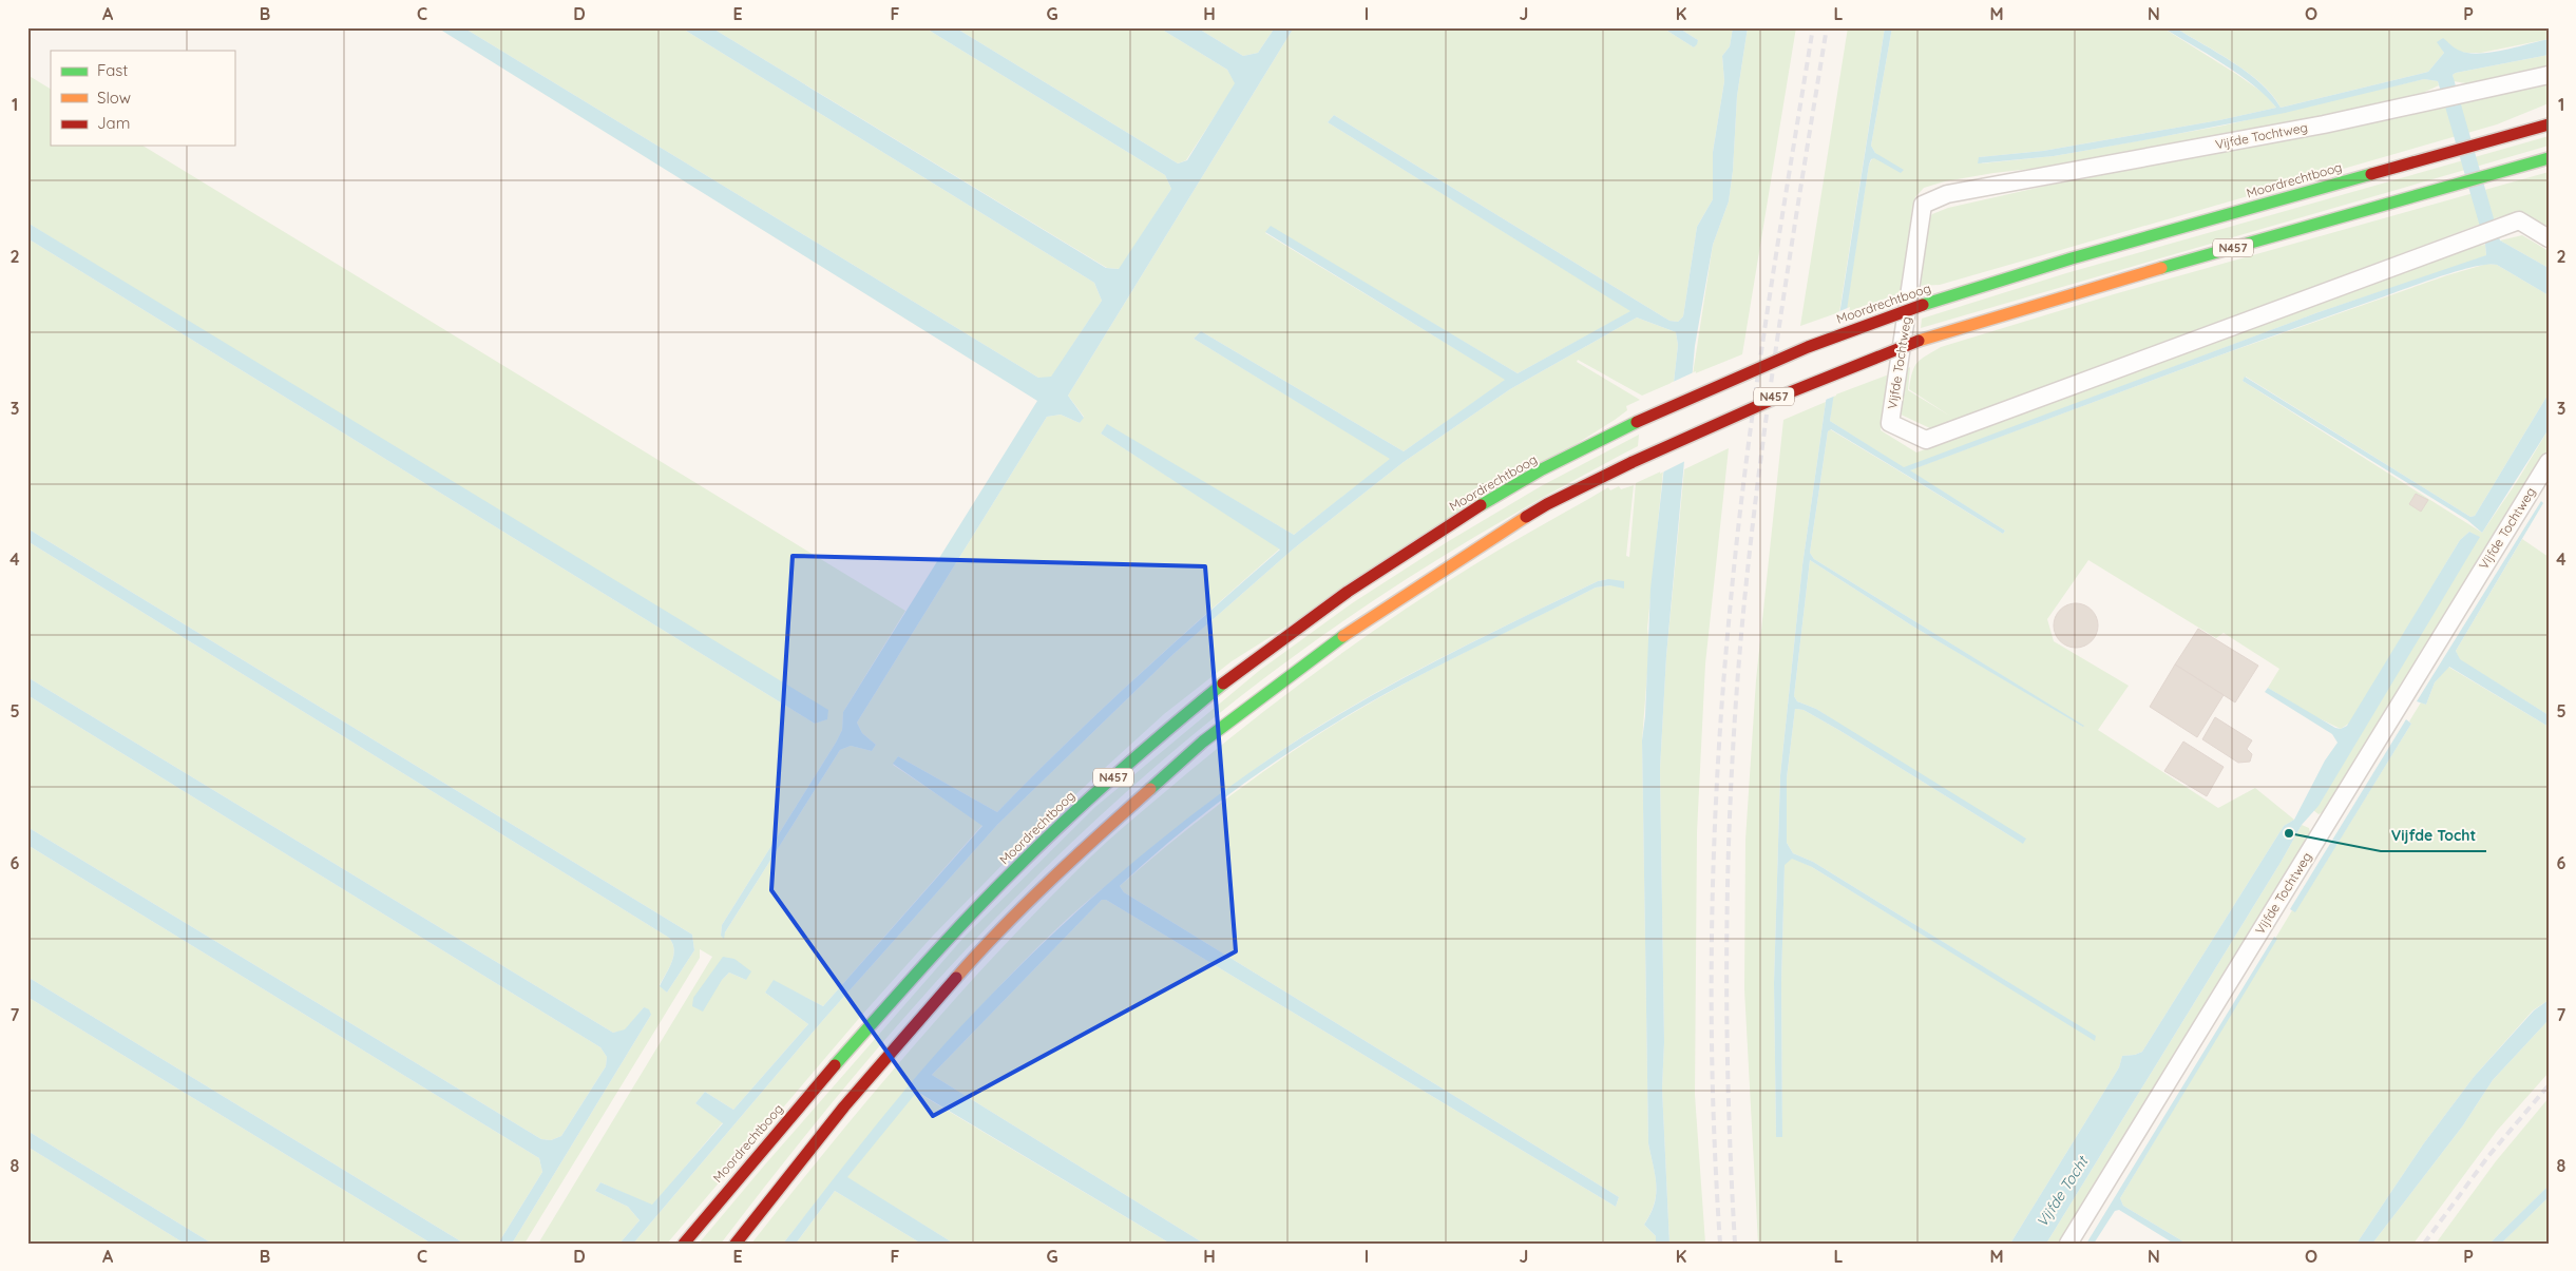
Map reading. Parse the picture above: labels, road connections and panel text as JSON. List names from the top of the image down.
{
  "streets": {
    "main road": ["Moordrechtboog", "N457"],
    "street": ["Vijfde Tochtweg"]
  },
  "water": ["Vijfde Tocht"],
  "places": ["Vijfde Tocht"],
  "legend": ["Fast", "Slow", "Jam"],
  "grid": {
    "columns": [
      "A",
      "B",
      "C",
      "D",
      "E",
      "F",
      "G",
      "H",
      "I",
      "J",
      "K",
      "L",
      "M",
      "N",
      "O",
      "P"
    ],
    "rows": [
      "1",
      "2",
      "3",
      "4",
      "5",
      "6",
      "7",
      "8"
    ]
  }
}
